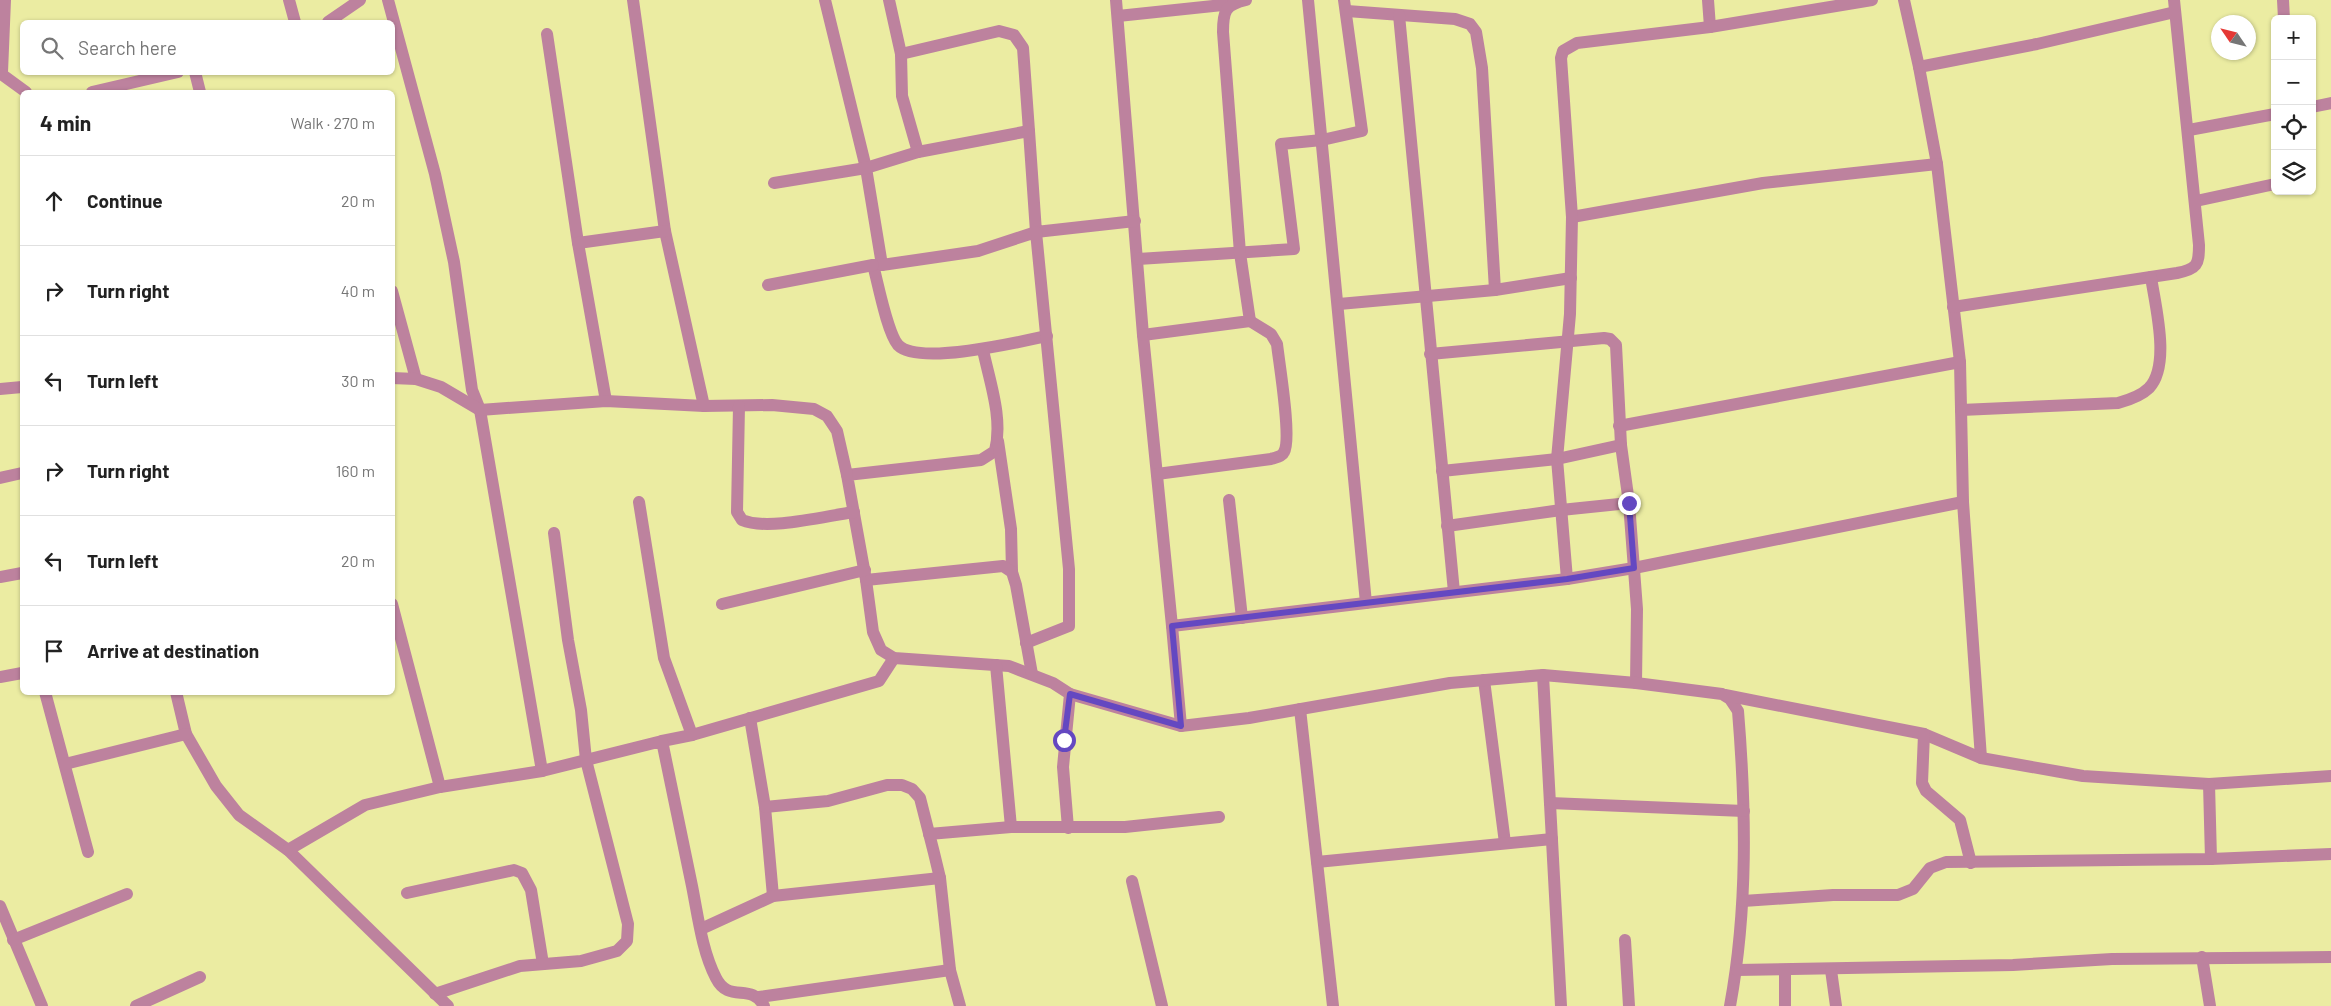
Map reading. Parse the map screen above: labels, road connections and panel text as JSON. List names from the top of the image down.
{
  "north": "top left",
  "page": {
    "map_buttons": ["+", "−"],
    "search": "Search here",
    "heading": ["4 min", "Walk · 270 m"],
    "list": [
      ["Continue", "20 m"],
      ["Turn right", "40 m"],
      ["Turn left", "30 m"],
      ["Turn right", "160 m"],
      ["Turn left", "20 m"],
      "Arrive at destination"
    ]
  }
}
